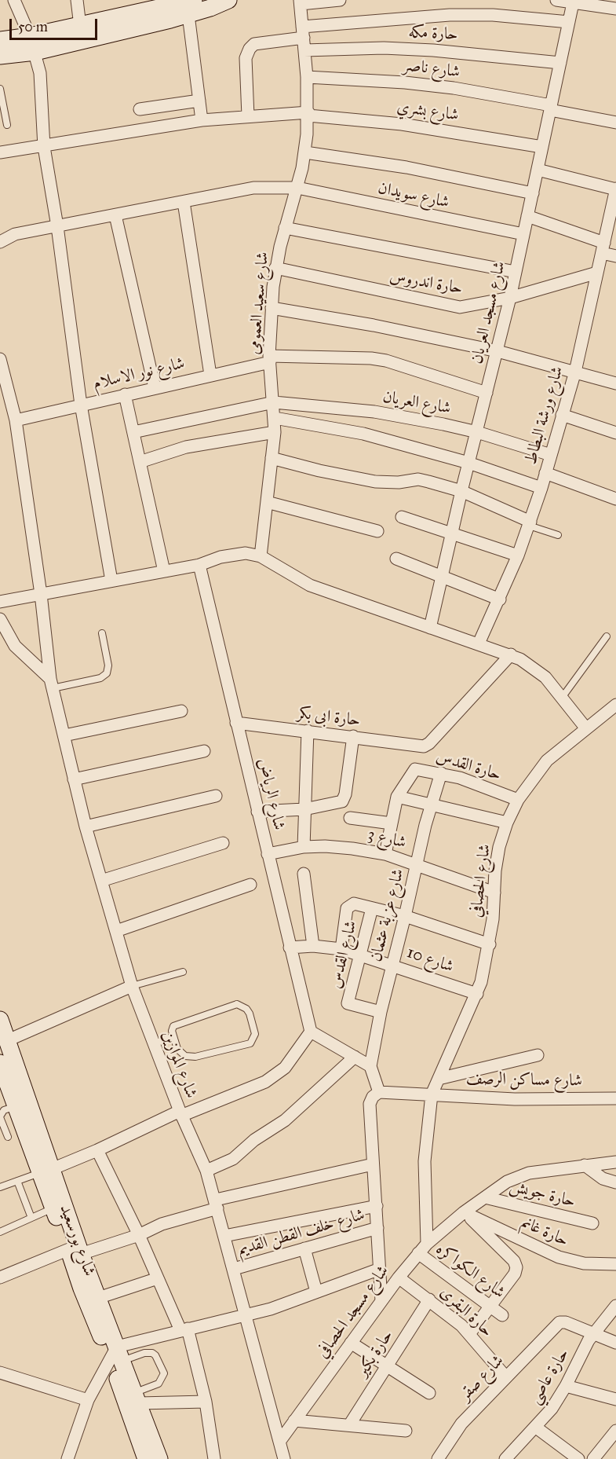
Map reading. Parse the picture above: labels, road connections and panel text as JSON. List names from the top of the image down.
{
  "streets": {
    "main road": ["شارع بورسعيد"],
    "street": [
      "حارة مكه",
      "شارع ناصر",
      "شارع بشري",
      "شارع سويدان",
      "حارة اندروس",
      "شارع سعيد العمومى",
      "شارع مسجد العريان",
      "شارع نور الاسلام",
      "شارع العريان",
      "شارع ورشة البطاط",
      "حارة ابى بكر",
      "حارة القدس",
      "شارع الرياض",
      "شارع 3",
      "شارع الحصافي",
      "شارع عزبة عثمان",
      "شارع القدس",
      "شارع 10",
      "شارع الموازين",
      "شارع مساكن الرصف",
      "حارة جويش",
      "حارة غانم",
      "شارع خلف القطن القديم",
      "شارع الكواكره",
      "شارع مسجد الحصافي",
      "حارة البقرى",
      "حارة بكير",
      "حارة عاصي",
      "شارع صقر"
    ]
  },
  "crossings": [
    ["حارة مكه", "شارع سعيد العمومى"],
    ["حارة مكه", "شارع مسجد العريان"],
    ["شارع ناصر", "شارع سعيد العمومى"],
    ["شارع ناصر", "شارع مسجد العريان"],
    ["شارع بشري", "شارع سعيد العمومى"],
    ["شارع بشري", "شارع مسجد العريان"],
    ["شارع سويدان", "شارع سعيد العمومى"],
    ["شارع سويدان", "شارع مسجد العريان"],
    ["حارة اندروس", "شارع سعيد العمومى"],
    ["حارة اندروس", "شارع مسجد العريان"],
    ["حارة اندروس", "شارع ورشة البطاط"],
    ["شارع سعيد العمومى", "شارع نور الاسلام"],
    ["شارع سعيد العمومى", "شارع العريان"],
    ["شارع مسجد العريان", "شارع نور الاسلام"],
    ["شارع مسجد العريان", "شارع العريان"],
    ["شارع نور الاسلام", "شارع الموازين"],
    ["شارع العريان", "شارع ورشة البطاط"],
    ["حارة ابى بكر", "شارع الرياض"],
    ["حارة القدس", "شارع 3"],
    ["حارة القدس", "شارع الحصافي"],
    ["حارة القدس", "شارع عزبة عثمان"],
    ["شارع الرياض", "شارع 3"],
    ["شارع الرياض", "شارع 10"],
    ["شارع 3", "شارع الحصافي"],
    ["شارع 3", "شارع عزبة عثمان"],
    ["شارع الحصافي", "شارع 10"],
    ["شارع الحصافي", "شارع مساكن الرصف"],
    ["شارع الحصافي", "شارع مسجد الحصافي"],
    ["شارع عزبة عثمان", "شارع القدس"],
    ["شارع عزبة عثمان", "شارع 10"],
    ["شارع القدس", "شارع 10"],
    ["شارع الموازين", "شارع خلف القطن القديم"],
    ["شارع الموازين", "شارع مسجد الحصافي"],
    ["حارة جويش", "شارع مسجد الحصافي"],
    ["حارة غانم", "شارع مسجد الحصافي"],
    ["شارع الكواكره", "شارع مسجد الحصافي"],
    ["شارع مسجد الحصافي", "حارة البقرى"],
    ["حارة البقرى", "حارة بكير"],
    ["حارة البقرى", "شارع صقر"],
    ["حارة عاصي", "شارع صقر"]
  ],
  "scale_bar": "50 m"
}
